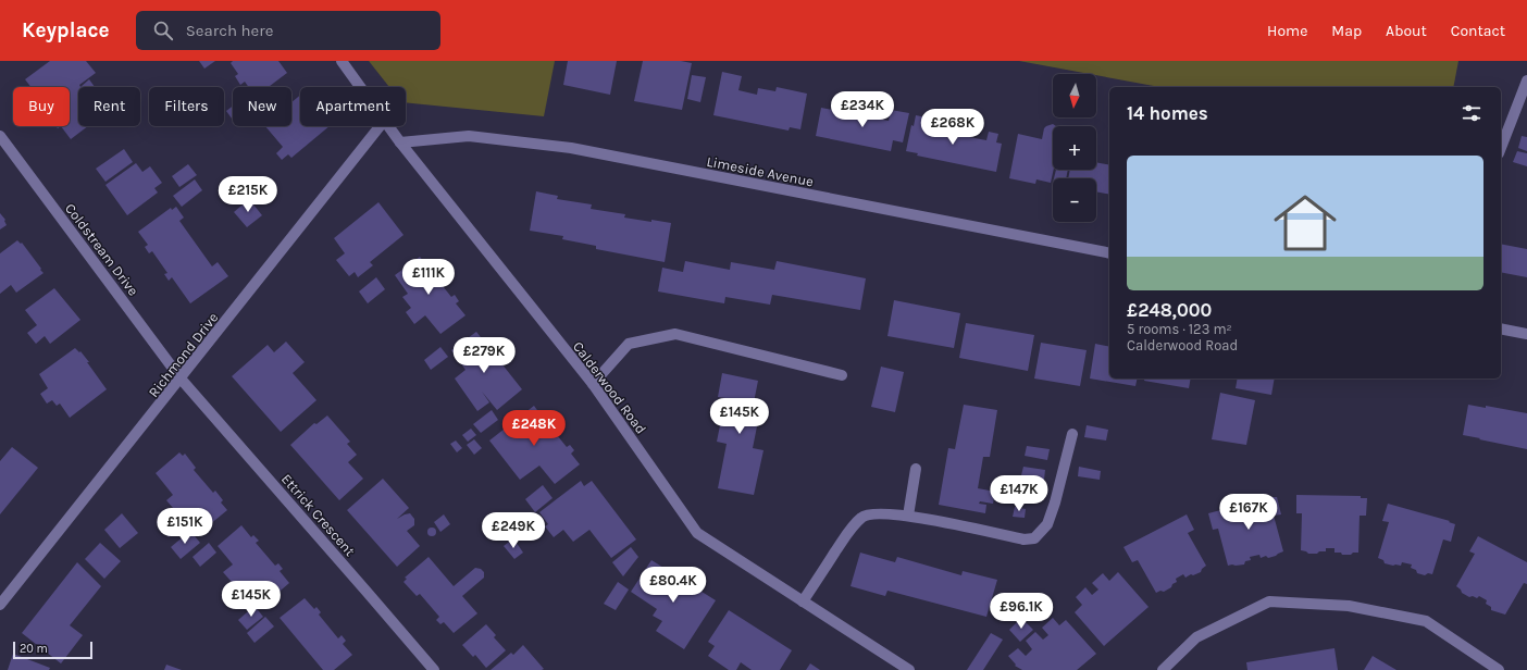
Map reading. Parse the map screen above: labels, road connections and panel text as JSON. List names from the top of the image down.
{
  "streets": {
    "street": [
      "Limeside Avenue",
      "Coldstream Drive",
      "Richmond Drive",
      "Calderwood Road",
      "Ettrick Crescent"
    ]
  },
  "crossings": [
    ["Limeside Avenue", "Calderwood Road"],
    ["Coldstream Drive", "Richmond Drive"],
    ["Coldstream Drive", "Ettrick Crescent"],
    ["Richmond Drive", "Ettrick Crescent"]
  ],
  "scale_bar": "20 m",
  "north": "bottom",
  "page": {
    "header": "Keyplace",
    "search": "Search here",
    "nav": [
      "Home",
      "Map",
      "About",
      "Contact"
    ],
    "map_buttons": ["+", "−"],
    "chip": [
      "Buy",
      "Rent",
      "Filters",
      "New",
      "Apartment"
    ],
    "heading": "14 homes",
    "price": [
      "£234K",
      "£268K",
      "£215K",
      "£111K",
      "£279K",
      "£145K",
      "£248K",
      "£147K",
      "£167K",
      "£151K",
      "£249K",
      "£80.4K",
      "£145K",
      "£96.1K"
    ],
    "list": [
      {
        "name": "£248,000",
        "note": "5 rooms · 123 m² · Calderwood Road"
      }
    ],
    "scale": "20 m"
  }
}
